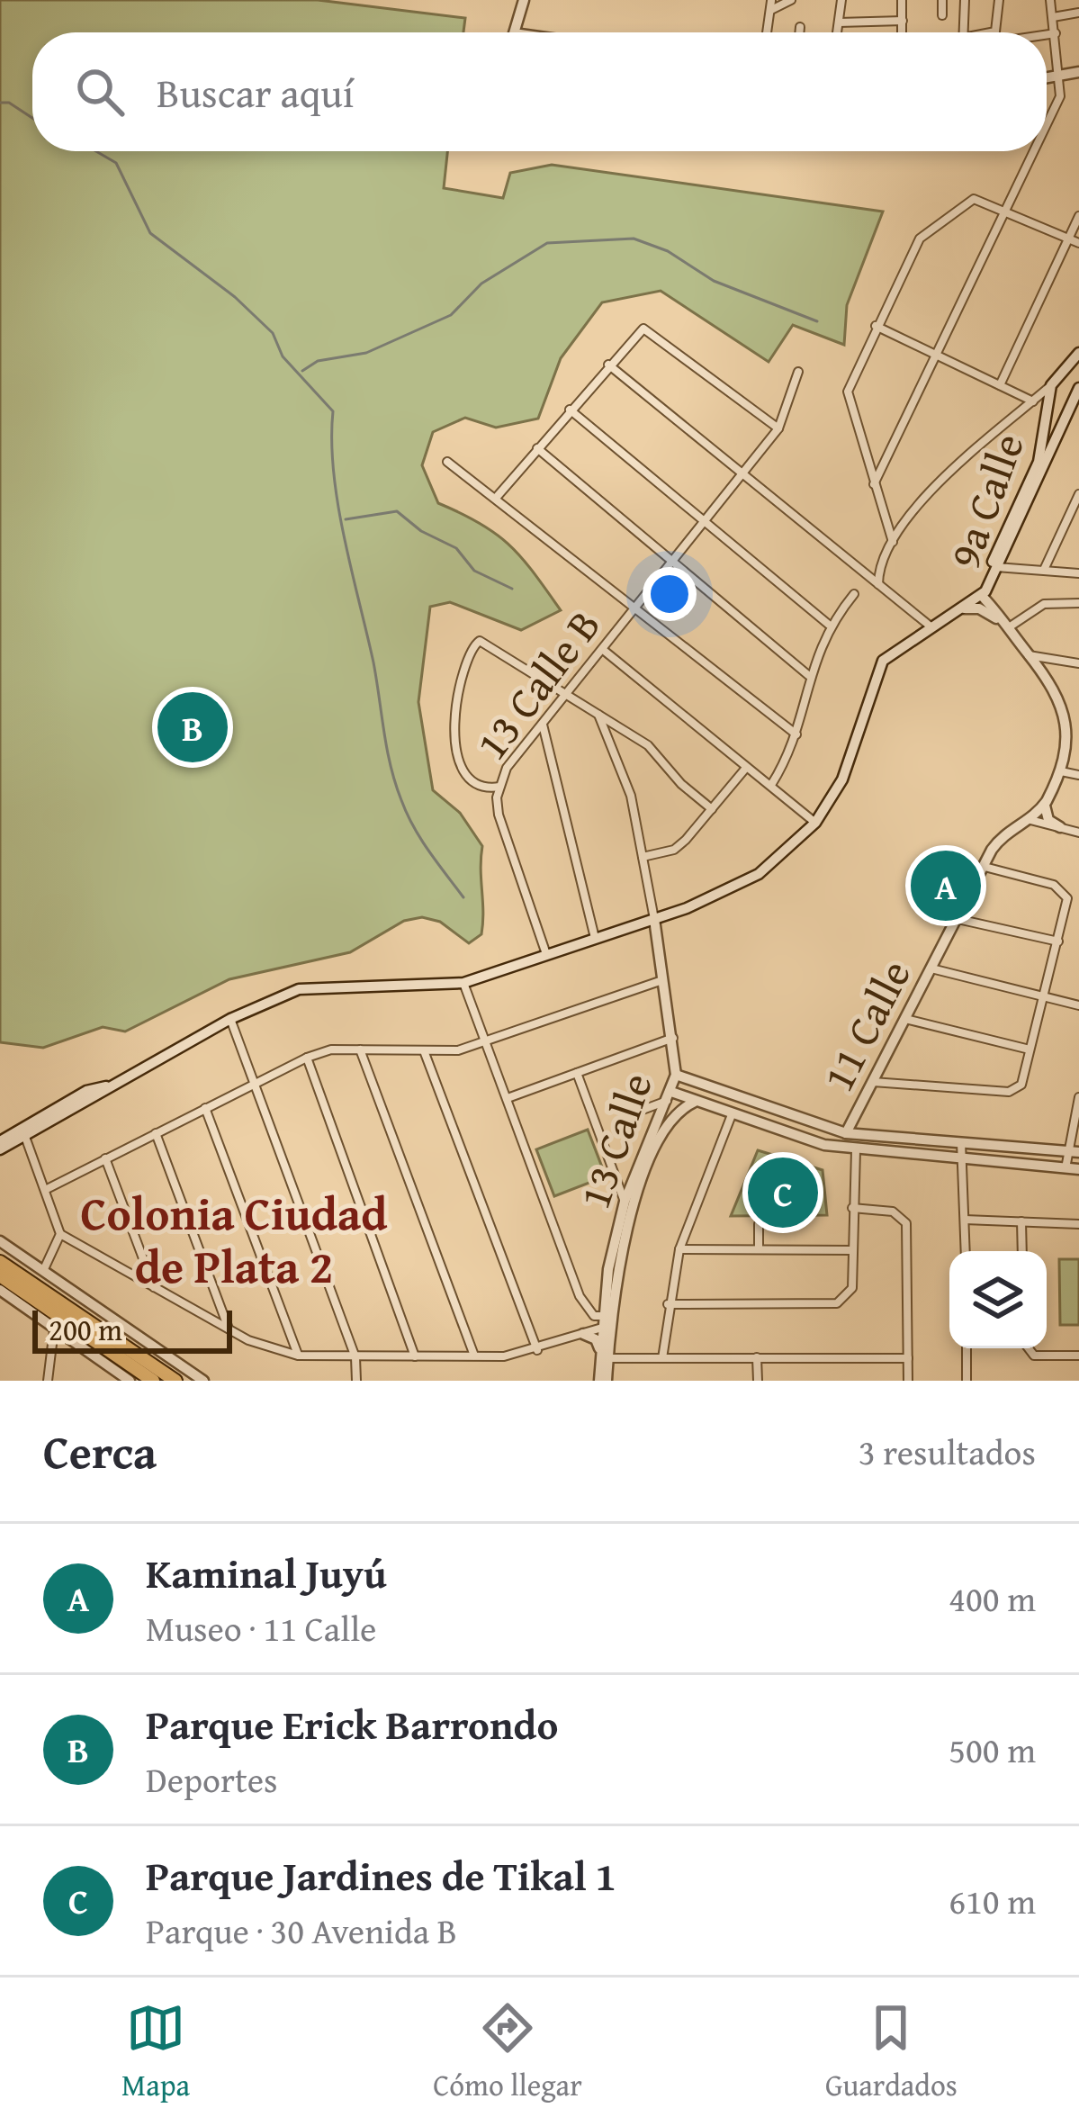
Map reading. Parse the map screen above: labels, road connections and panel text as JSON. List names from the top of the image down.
{
  "streets": {
    "street": [
      "9a Calle",
      "13 Calle B",
      "11 Calle",
      "13 Calle"
    ]
  },
  "crossings": [
    ["9a Calle", "11 Calle"]
  ],
  "districts": ["Colonia Ciudad de Plata 2"],
  "scale_bar": "200 m",
  "page": {
    "search": "Buscar aquí",
    "pins": ["B", "A", "C"],
    "scale": "200 m",
    "heading": ["Cerca", "3 resultados"],
    "list": [
      {
        "mark": "A",
        "name": "Kaminal Juyú",
        "note": "Museo · 11 Calle",
        "value": "400 m"
      },
      {
        "mark": "B",
        "name": "Parque Erick Barrondo",
        "note": "Deportes",
        "value": "500 m"
      },
      {
        "mark": "C",
        "name": "Parque Jardines de Tikal 1",
        "note": "Parque · 30 Avenida B",
        "value": "610 m"
      }
    ],
    "nav": ["Mapa", "Cómo llegar", "Guardados"]
  }
}
